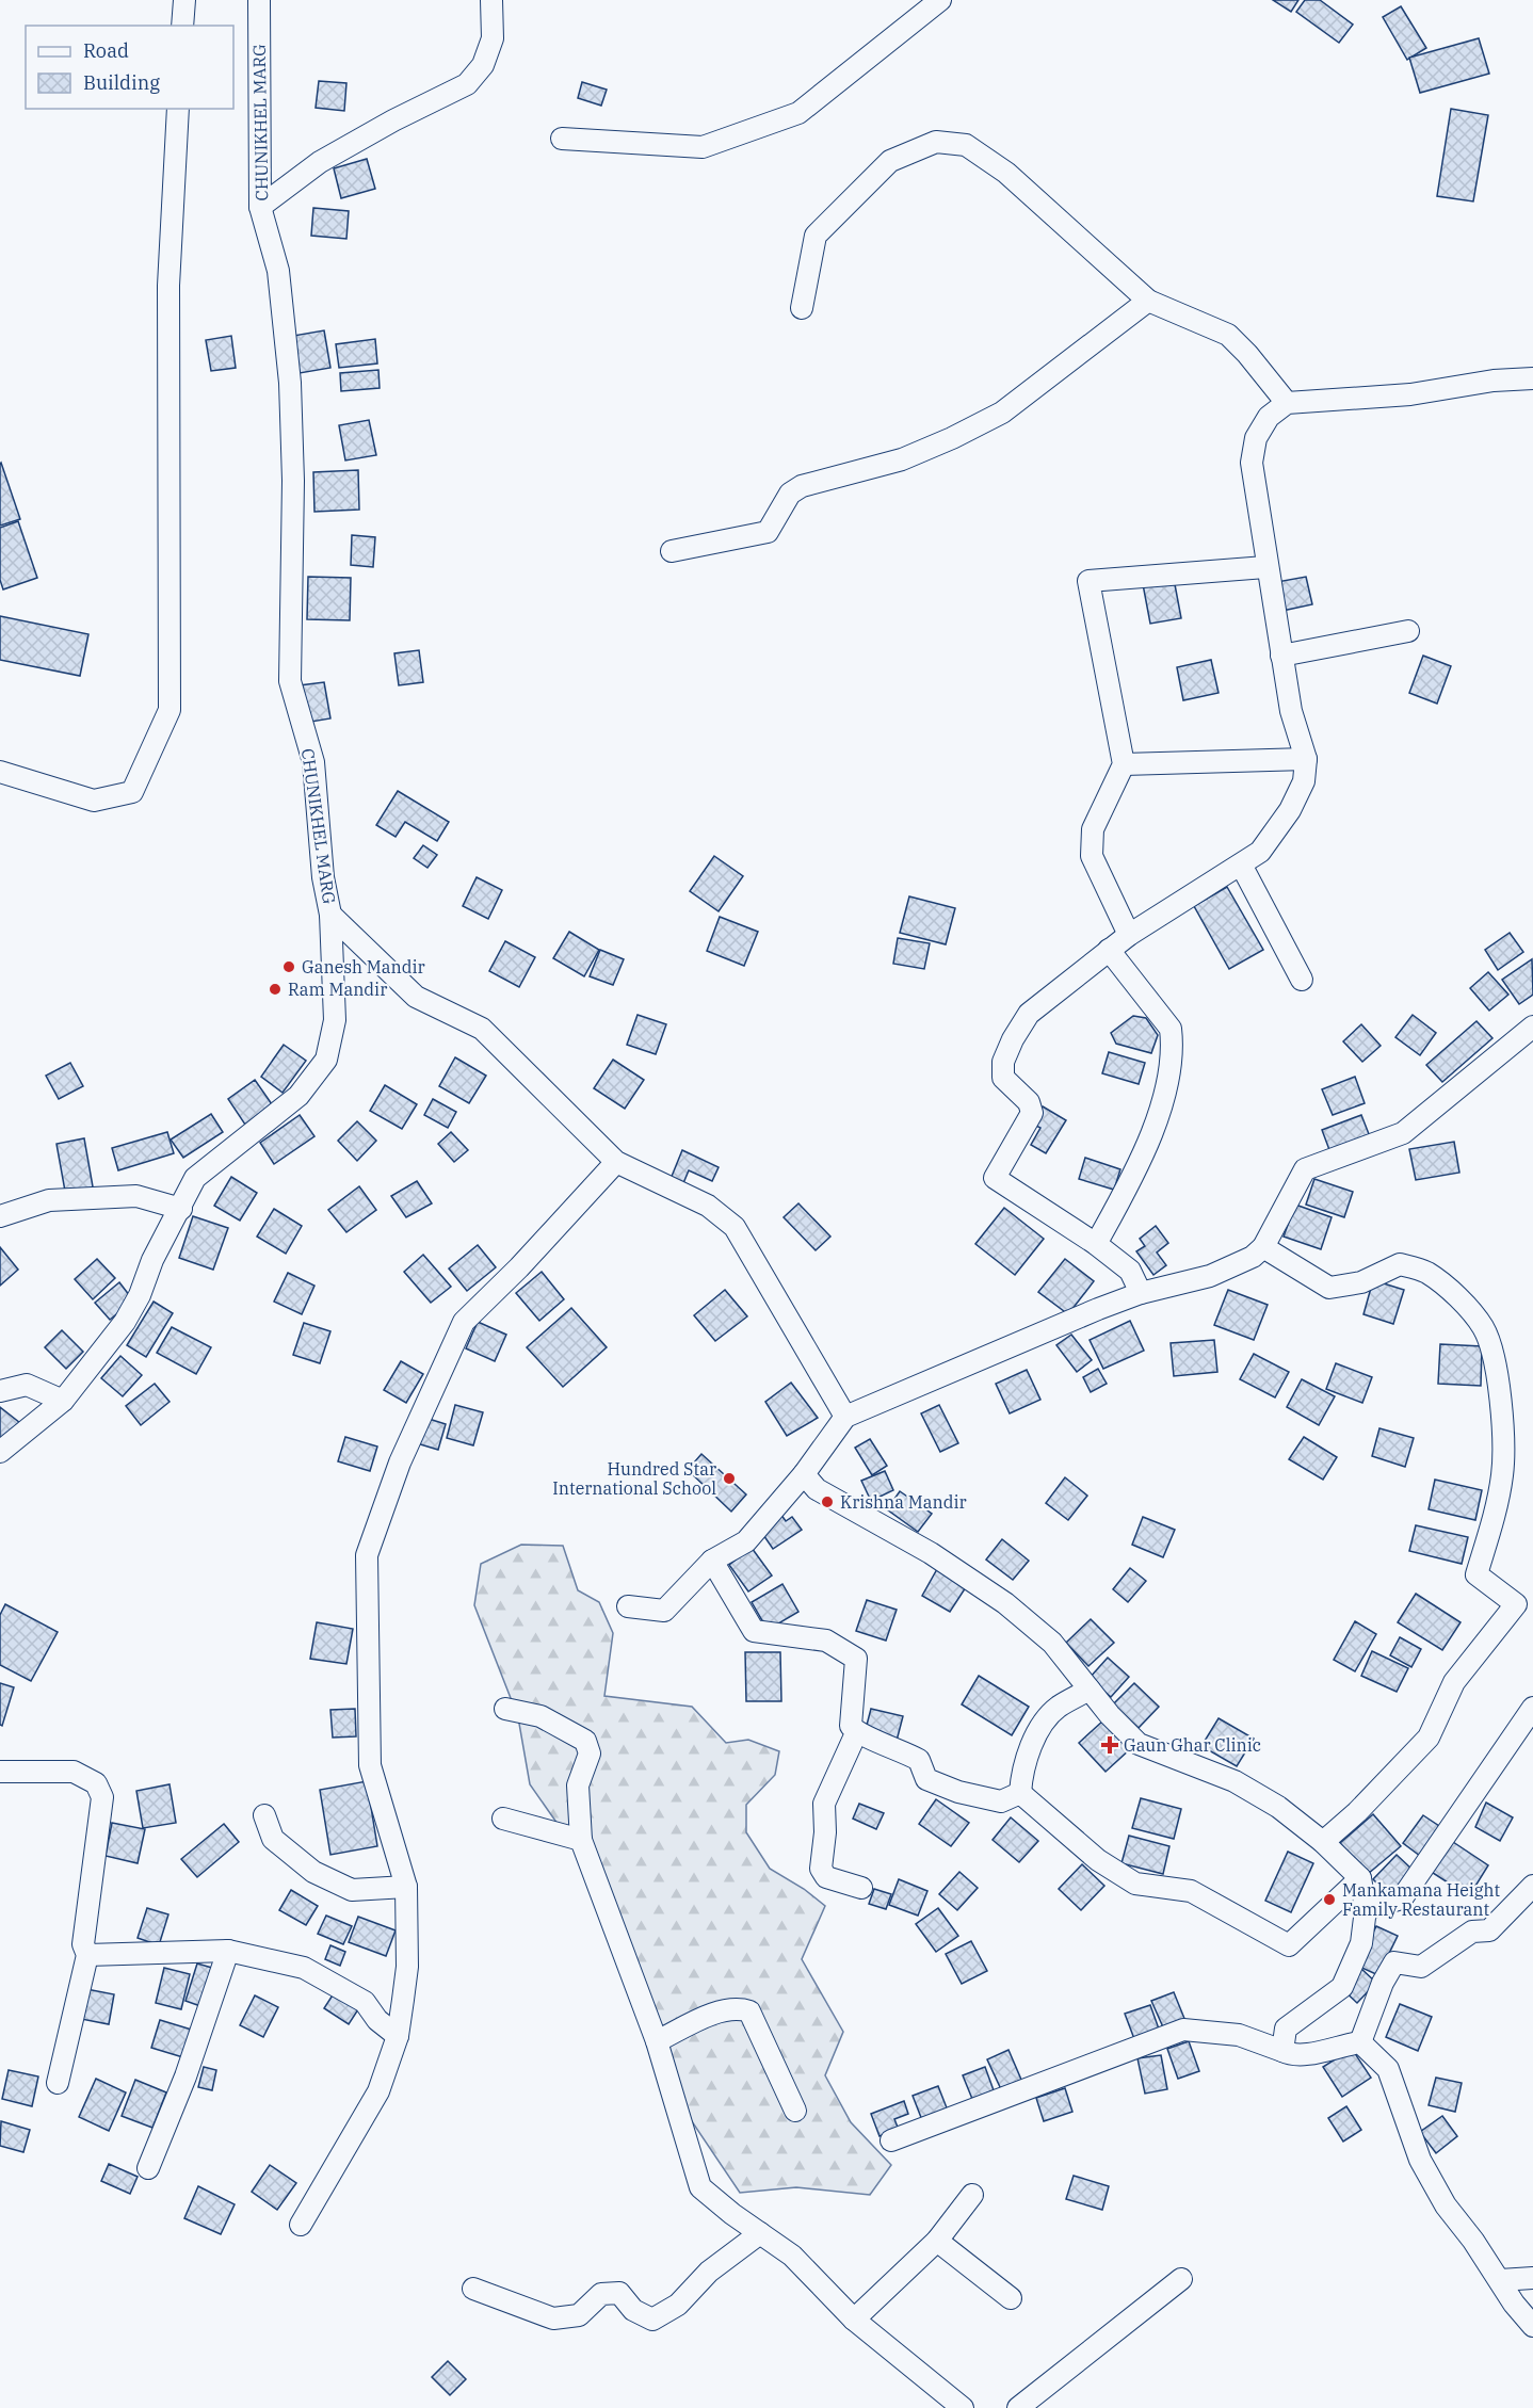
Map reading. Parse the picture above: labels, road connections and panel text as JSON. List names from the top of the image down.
{
  "streets": {
    "street": ["CHUNIKHEL MARG"]
  },
  "places": {
    "other": [
      "Ganesh Mandir",
      "Ram Mandir",
      "Hundred Star International School",
      "Krishna Mandir",
      "Mankamana Height Family Restaurant"
    ],
    "health": ["Gaun Ghar Clinic"]
  },
  "legend": ["Road", "Building"]
}
